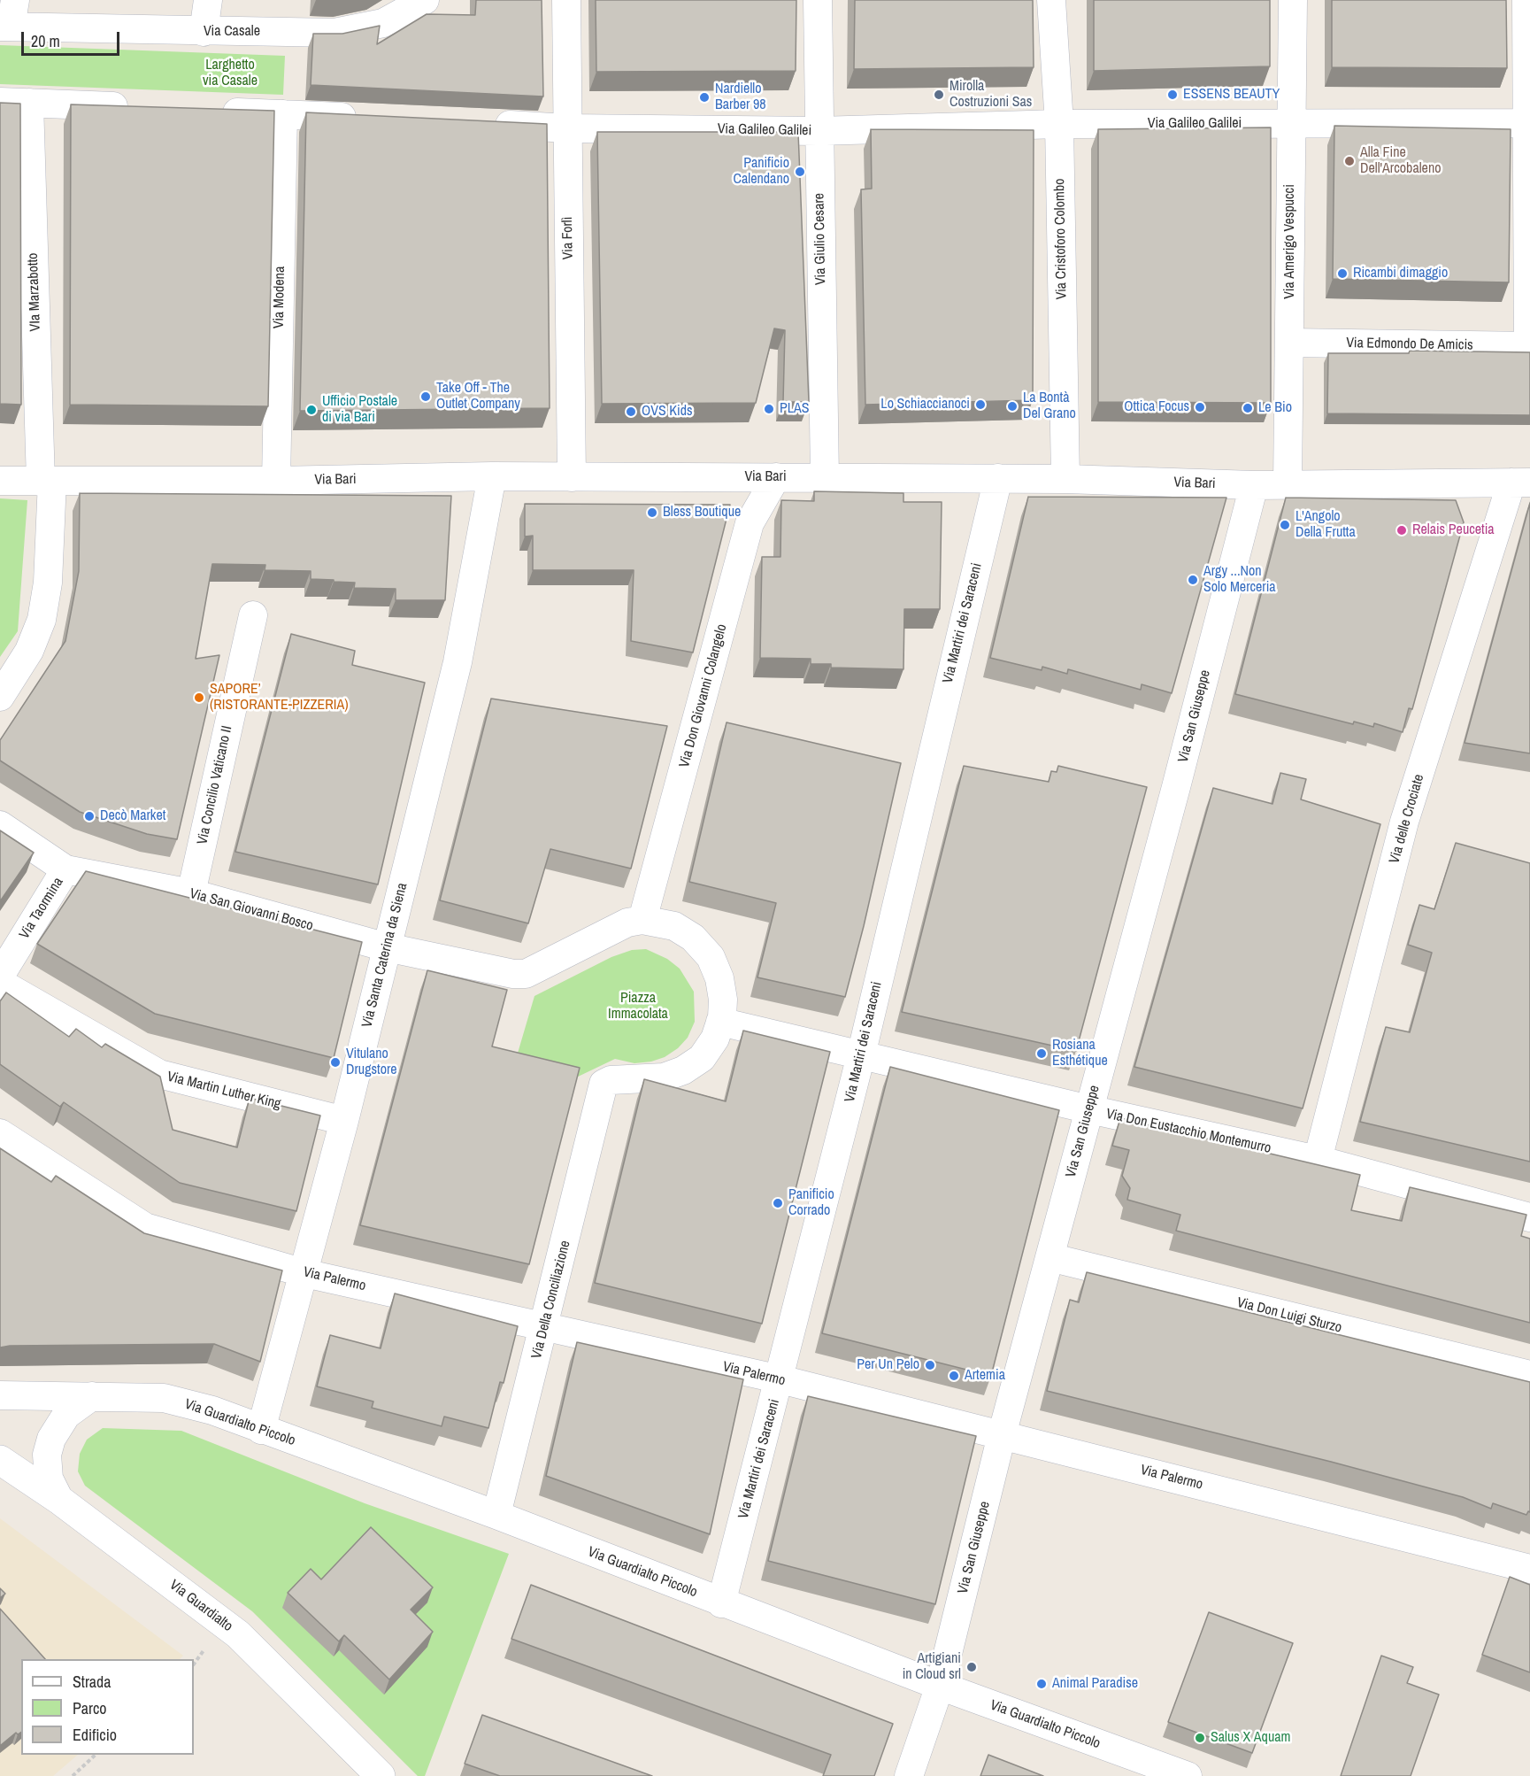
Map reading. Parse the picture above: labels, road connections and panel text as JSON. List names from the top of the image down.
{
  "streets": {
    "street": [
      "Via Casale",
      "Via Galileo Galilei",
      "Via Forlì",
      "Via Giulio Cesare",
      "Via Cristoforo Colombo",
      "Via Amerigo Vespucci",
      "VIa Marzabotto",
      "Via Modena",
      "Via Edmondo De Amicis",
      "Via Bari",
      "Via Martiri dei Saraceni",
      "Via Don Giovanni Colangelo",
      "Via San Giuseppe",
      "Via Concilio Vaticano II",
      "Via delle Crociate",
      "Via Taormina",
      "Via San Giovanni Bosco",
      "Via Santa Caterina da Siena",
      "Via Martin Luther King",
      "Via Don Eustacchio Montemurro",
      "Via Palermo",
      "Via Della Conciliazione",
      "Via Don Luigi Sturzo",
      "Via Guardialto Piccolo",
      "Via Guardialto"
    ]
  },
  "crossings": [
    ["Via Galileo Galilei", "Via Forlì"],
    ["Via Galileo Galilei", "Via Giulio Cesare"],
    ["Via Galileo Galilei", "Via Cristoforo Colombo"],
    ["Via Galileo Galilei", "Via Amerigo Vespucci"],
    ["Via Forlì", "Via Bari"],
    ["Via Giulio Cesare", "Via Bari"],
    ["Via Cristoforo Colombo", "Via Bari"],
    ["Via Amerigo Vespucci", "Via Edmondo De Amicis"],
    ["Via Amerigo Vespucci", "Via Bari"],
    ["VIa Marzabotto", "Via Bari"],
    ["Via Modena", "Via Bari"],
    ["Via Bari", "Via Martiri dei Saraceni"],
    ["Via Bari", "Via Don Giovanni Colangelo"],
    ["Via Bari", "Via San Giuseppe"],
    ["Via Bari", "Via delle Crociate"],
    ["Via Bari", "Via Santa Caterina da Siena"],
    ["Via Martiri dei Saraceni", "Via Don Eustacchio Montemurro"],
    ["Via Martiri dei Saraceni", "Via Palermo"],
    ["Via Martiri dei Saraceni", "Via Guardialto Piccolo"],
    ["Via Don Giovanni Colangelo", "Via San Giovanni Bosco"],
    ["Via San Giuseppe", "Via Don Eustacchio Montemurro"],
    ["Via San Giuseppe", "Via Palermo"],
    ["Via San Giuseppe", "Via Don Luigi Sturzo"],
    ["Via San Giuseppe", "Via Guardialto Piccolo"],
    ["Via Concilio Vaticano II", "Via San Giovanni Bosco"],
    ["Via delle Crociate", "Via Don Eustacchio Montemurro"],
    ["Via Taormina", "Via San Giovanni Bosco"],
    ["Via San Giovanni Bosco", "Via Santa Caterina da Siena"],
    ["Via Santa Caterina da Siena", "Via Martin Luther King"],
    ["Via Santa Caterina da Siena", "Via Palermo"],
    ["Via Santa Caterina da Siena", "Via Guardialto Piccolo"],
    ["Via Don Eustacchio Montemurro", "Via Della Conciliazione"],
    ["Via Palermo", "Via Della Conciliazione"],
    ["Via Della Conciliazione", "Via Guardialto Piccolo"]
  ],
  "parks": ["Larghetto via Casale", "Piazza Immacolata"],
  "places": [
    "Mirolla Costruzioni Sas",
    "ESSENS BEAUTY",
    "Nardiello Barber 98",
    "Alla Fine Dell'Arcobaleno",
    "Panificio Calendano",
    "Ricambi dimaggio",
    "Take Off - The Outlet Company",
    "Lo Schiaccianoci",
    "La Bontà Del Grano",
    "Ottica Focus",
    "Le Bio",
    "PLAS",
    "Ufficio Postale di via Bari",
    "OVS Kids",
    "Bless Boutique",
    "L'Angolo Della Frutta",
    "Relais Peucetia",
    "Argy ...Non Solo Merceria",
    "SAPORE’ (RISTORANTE-PIZZERIA)",
    "Decò Market",
    "Rosiana Esthétique",
    "Vitulano Drugstore",
    "Panificio Corrado",
    "Per Un Pelo",
    "Artemia",
    "Artigiani in Cloud srl",
    "Animal Paradise",
    "Salus X Aquam"
  ],
  "legend": ["Strada", "Parco", "Edificio"],
  "scale_bar": "20 m"
}
